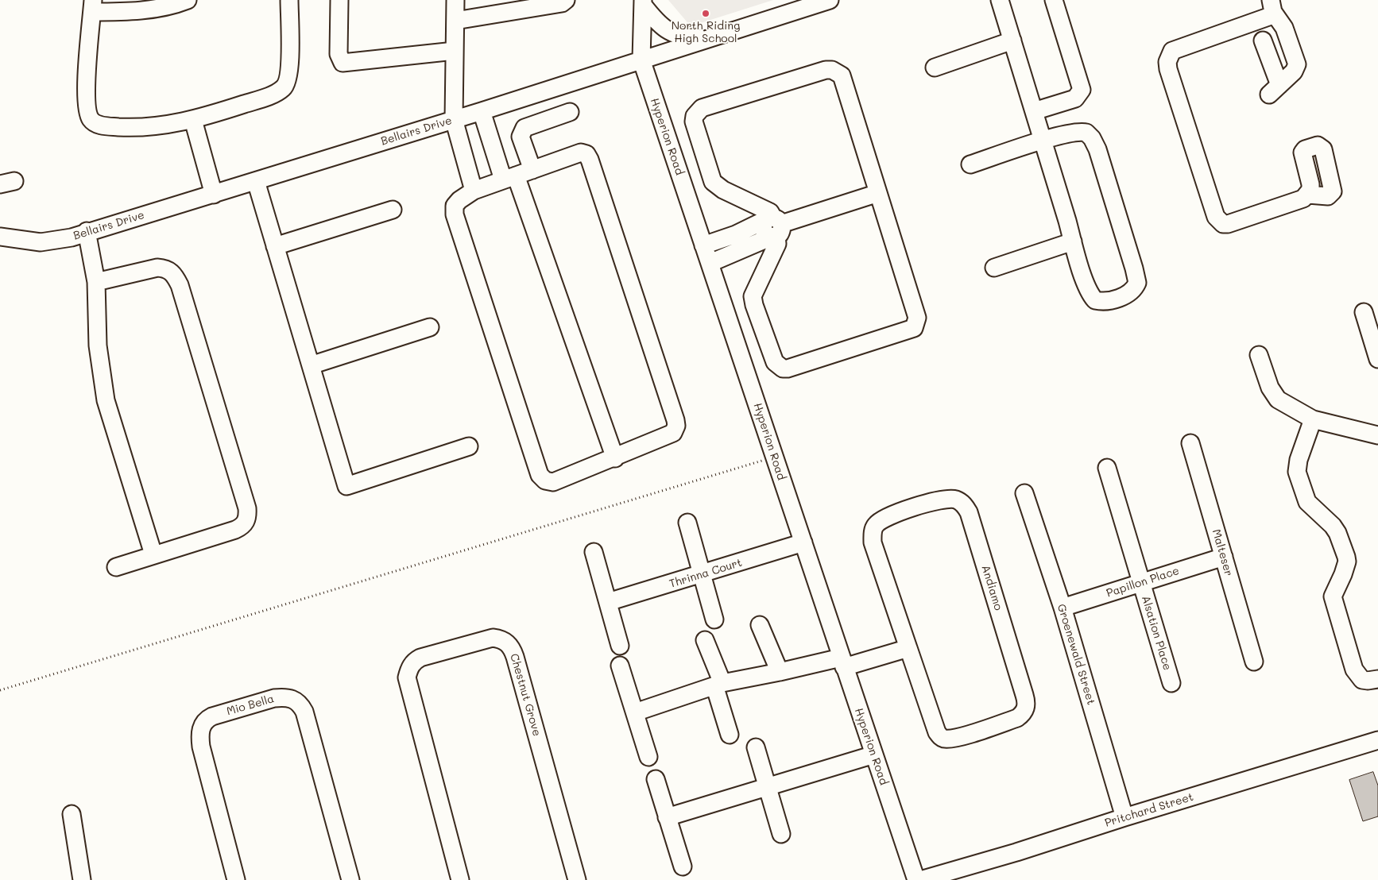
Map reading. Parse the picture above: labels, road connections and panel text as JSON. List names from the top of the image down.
{
  "streets": {
    "street": [
      "Bellairs Drive",
      "Hyperion Road",
      "Malteser",
      "Thrinna Court",
      "Papillon Place",
      "Andiamo",
      "Alsation Place",
      "Groenewald Street",
      "Chestnut Grove",
      "Mio Bella",
      "Pritchard Street"
    ]
  },
  "crossings": [
    ["Bellairs Drive", "Hyperion Road"],
    ["Hyperion Road", "Thrinna Court"],
    ["Malteser", "Papillon Place"],
    ["Papillon Place", "Alsation Place"],
    ["Papillon Place", "Groenewald Street"],
    ["Groenewald Street", "Pritchard Street"]
  ],
  "places": ["North Riding High School"]
}
